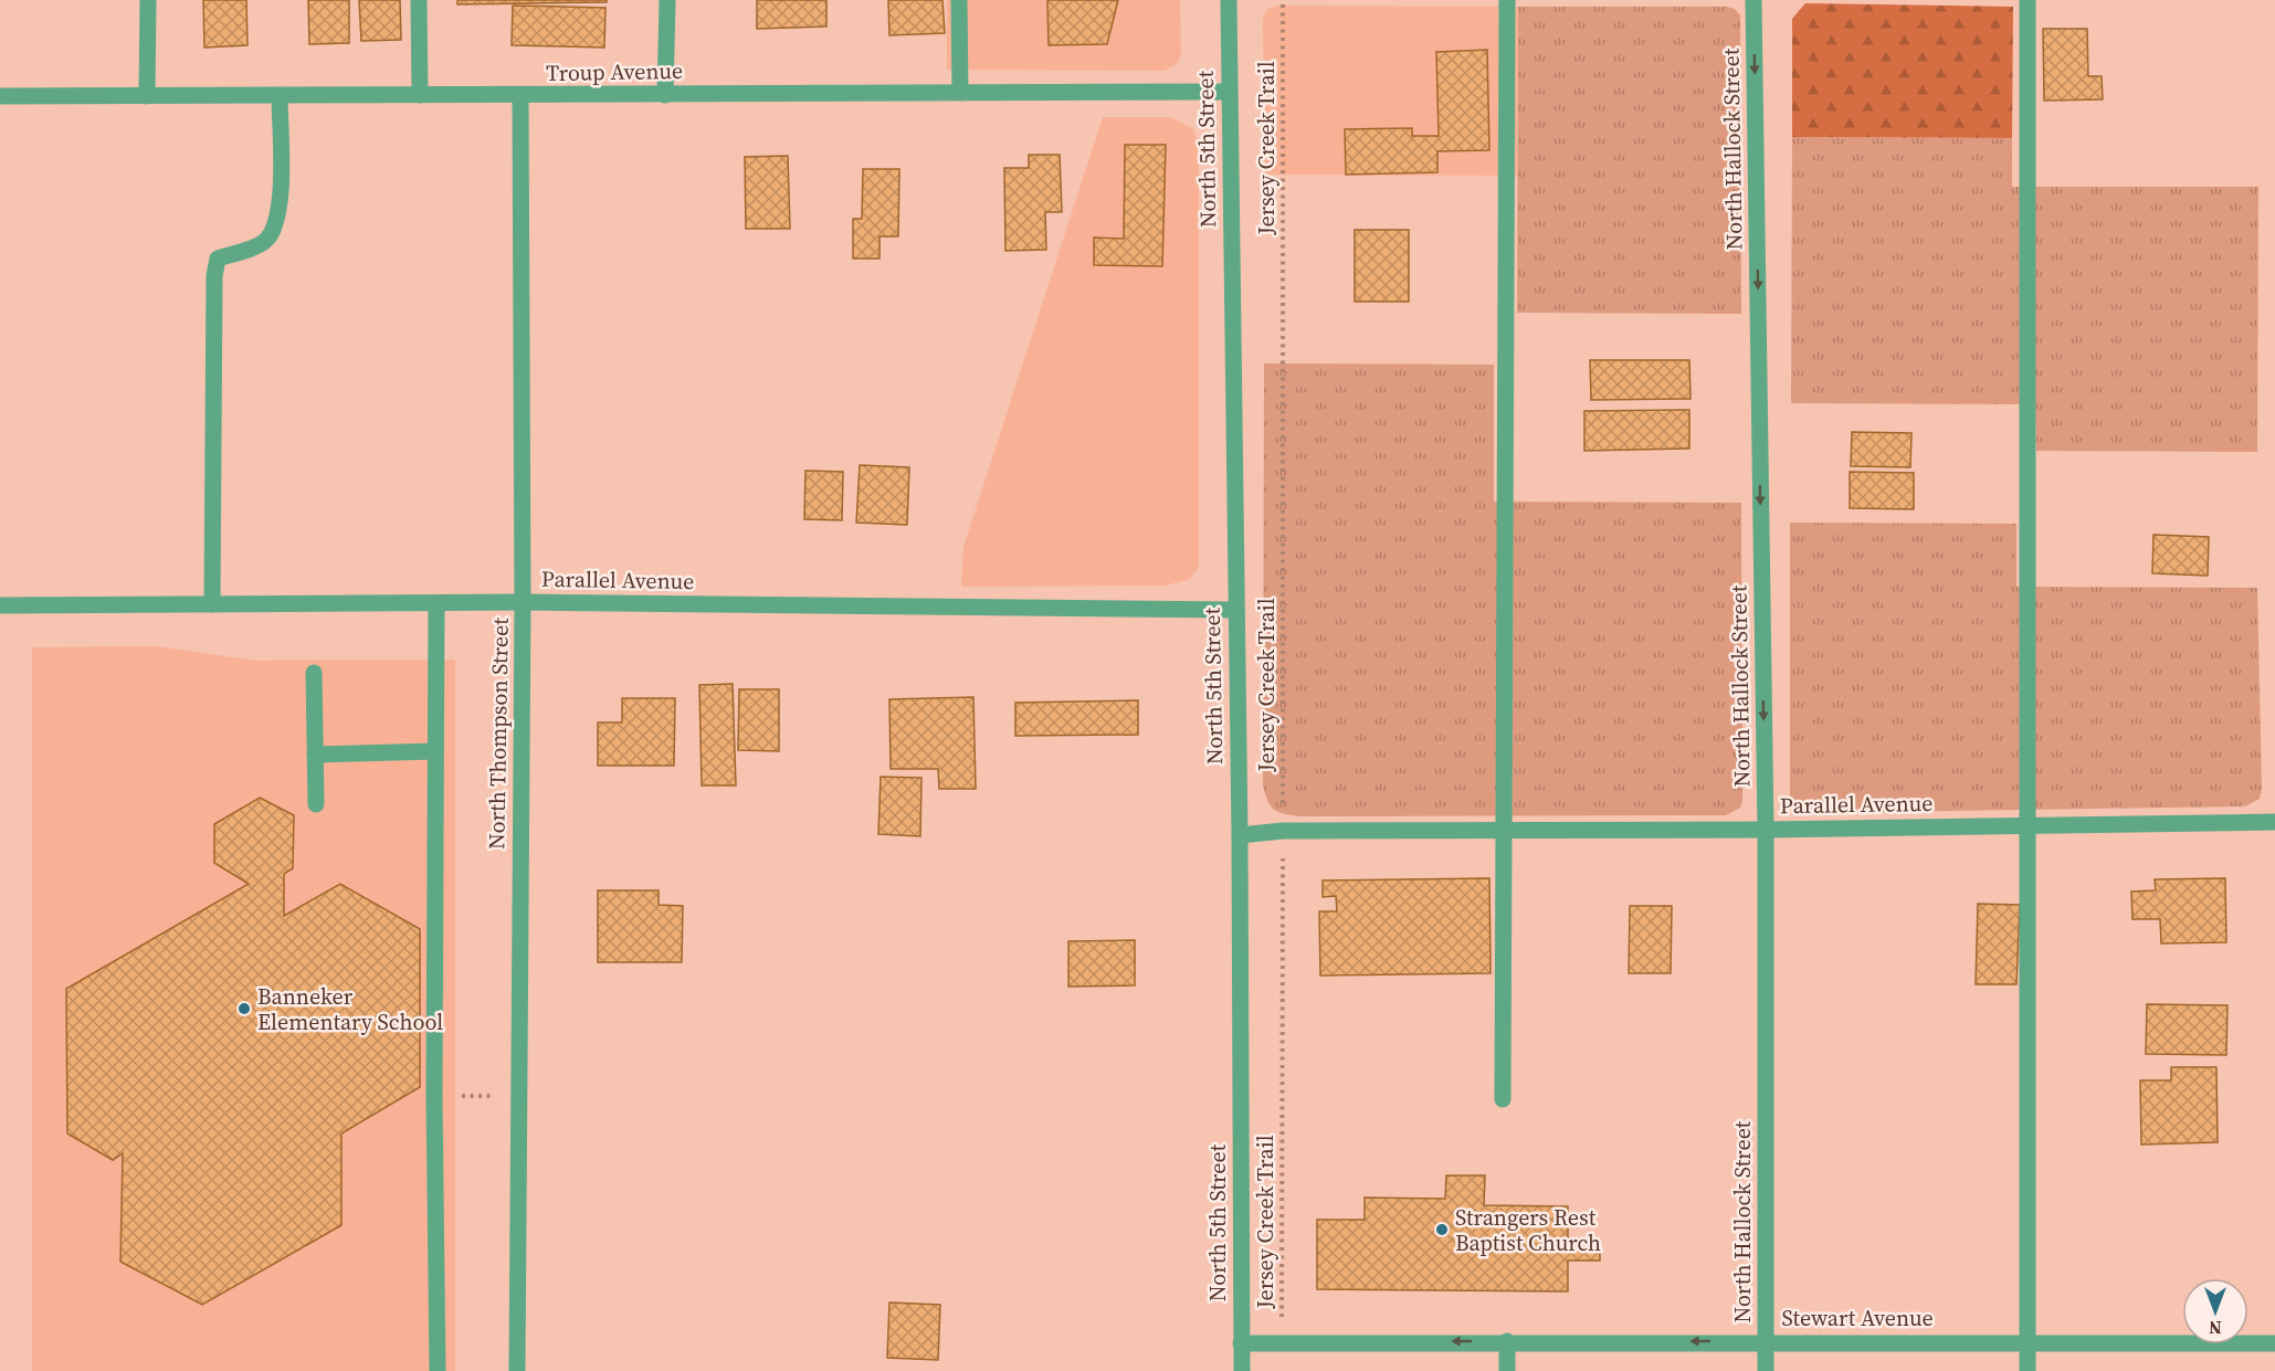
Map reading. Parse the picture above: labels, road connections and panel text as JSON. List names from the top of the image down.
{
  "streets": {
    "street": [
      "Troup Avenue",
      "North 5th Street",
      "North Hallock Street",
      "Parallel Avenue",
      "North Thompson Street",
      "Stewart Avenue"
    ],
    "path": ["Jersey Creek Trail"]
  },
  "crossings": [
    ["Troup Avenue", "North 5th Street"],
    ["Troup Avenue", "North Thompson Street"],
    ["Jersey Creek Trail", "Parallel Avenue"],
    ["Jersey Creek Trail", "Stewart Avenue"],
    ["North 5th Street", "Parallel Avenue"],
    ["North 5th Street", "Stewart Avenue"],
    ["North Hallock Street", "Parallel Avenue"],
    ["North Hallock Street", "Stewart Avenue"],
    ["Parallel Avenue", "North Thompson Street"]
  ],
  "one_way": ["North Hallock Street", "Stewart Avenue"],
  "places": ["Banneker Elementary School", "Strangers Rest Baptist Church"],
  "north": "bottom"
}
